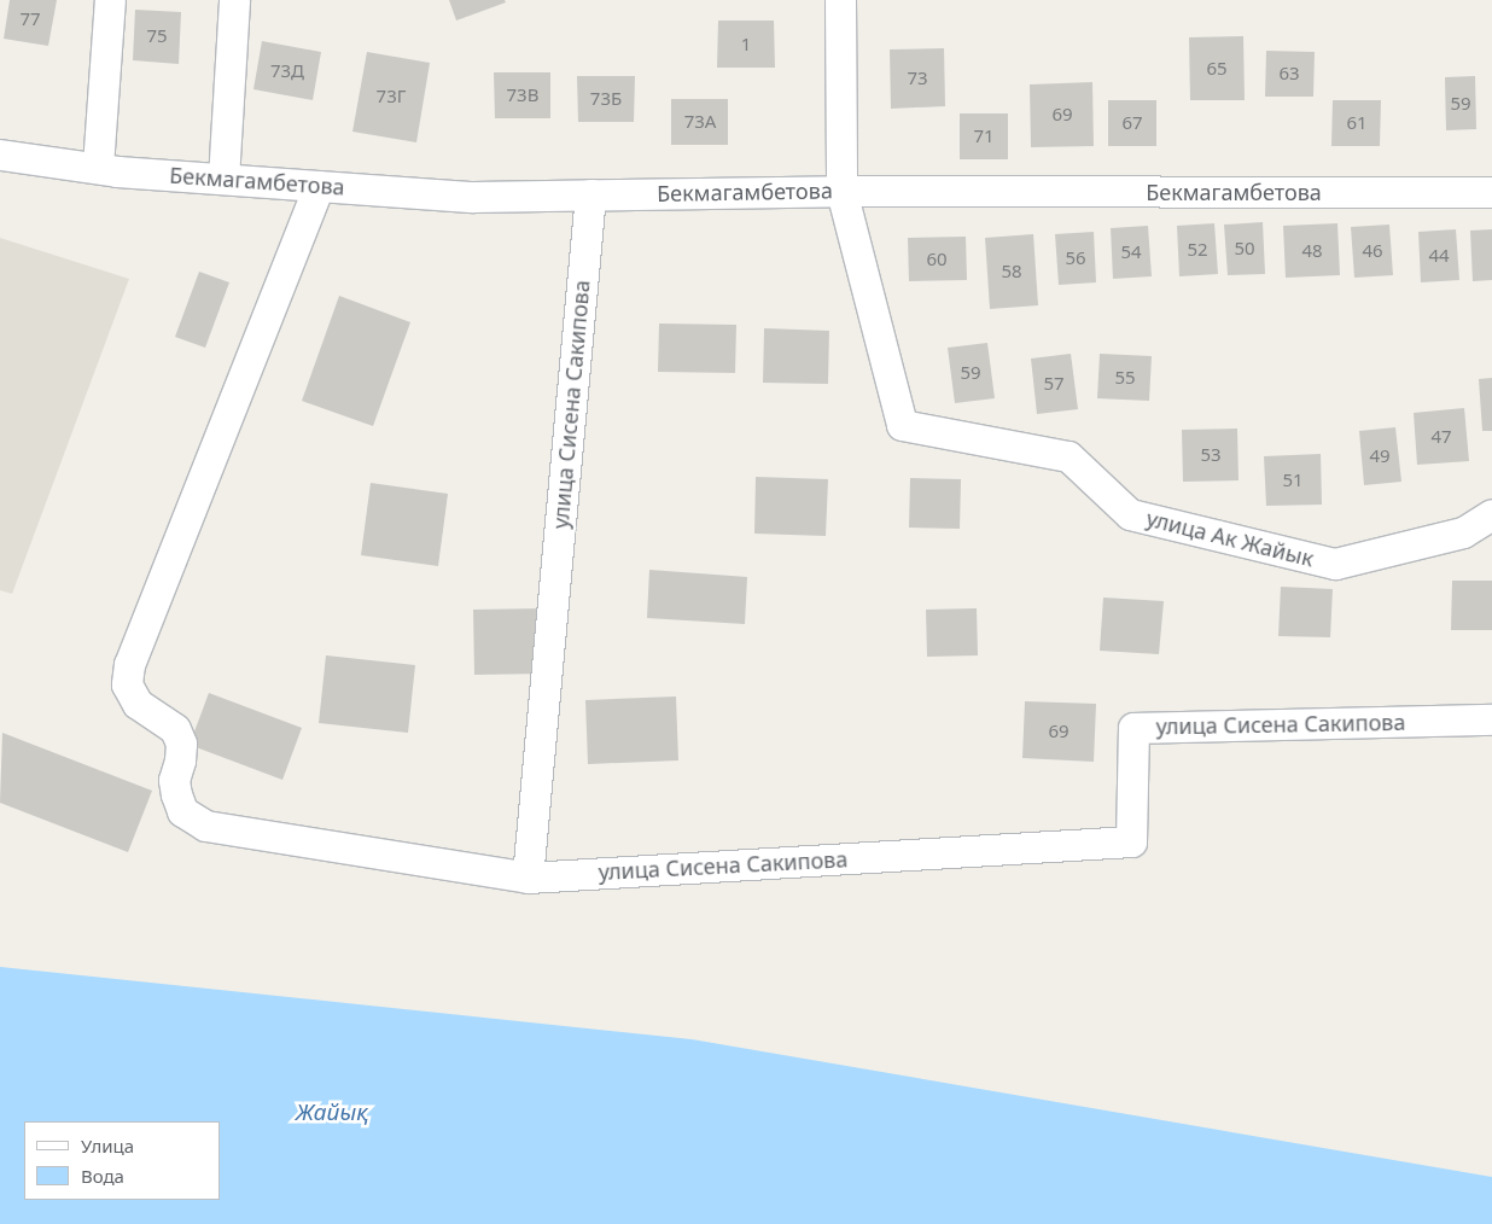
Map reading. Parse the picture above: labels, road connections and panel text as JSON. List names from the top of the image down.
{
  "streets": {
    "street": ["Бекмагамбетова", "улица Сисена Сакипова", "улица Ак Жайык"]
  },
  "crossings": [
    ["Бекмагамбетова", "улица Сисена Сакипова"],
    ["Бекмагамбетова", "улица Ак Жайык"]
  ],
  "water": ["Жайық"],
  "house_numbers": [
    "77",
    "75",
    "1",
    "65",
    "73Д",
    "63",
    "73",
    "73В",
    "73Г",
    "73Б",
    "59",
    "69",
    "73А",
    "67",
    "61",
    "71",
    "50",
    "52",
    "48",
    "46",
    "54",
    "44",
    "56",
    "60",
    "58",
    "59",
    "55",
    "57",
    "47",
    "53",
    "49",
    "51",
    "69"
  ],
  "legend": ["Улица", "Вода"]
}
